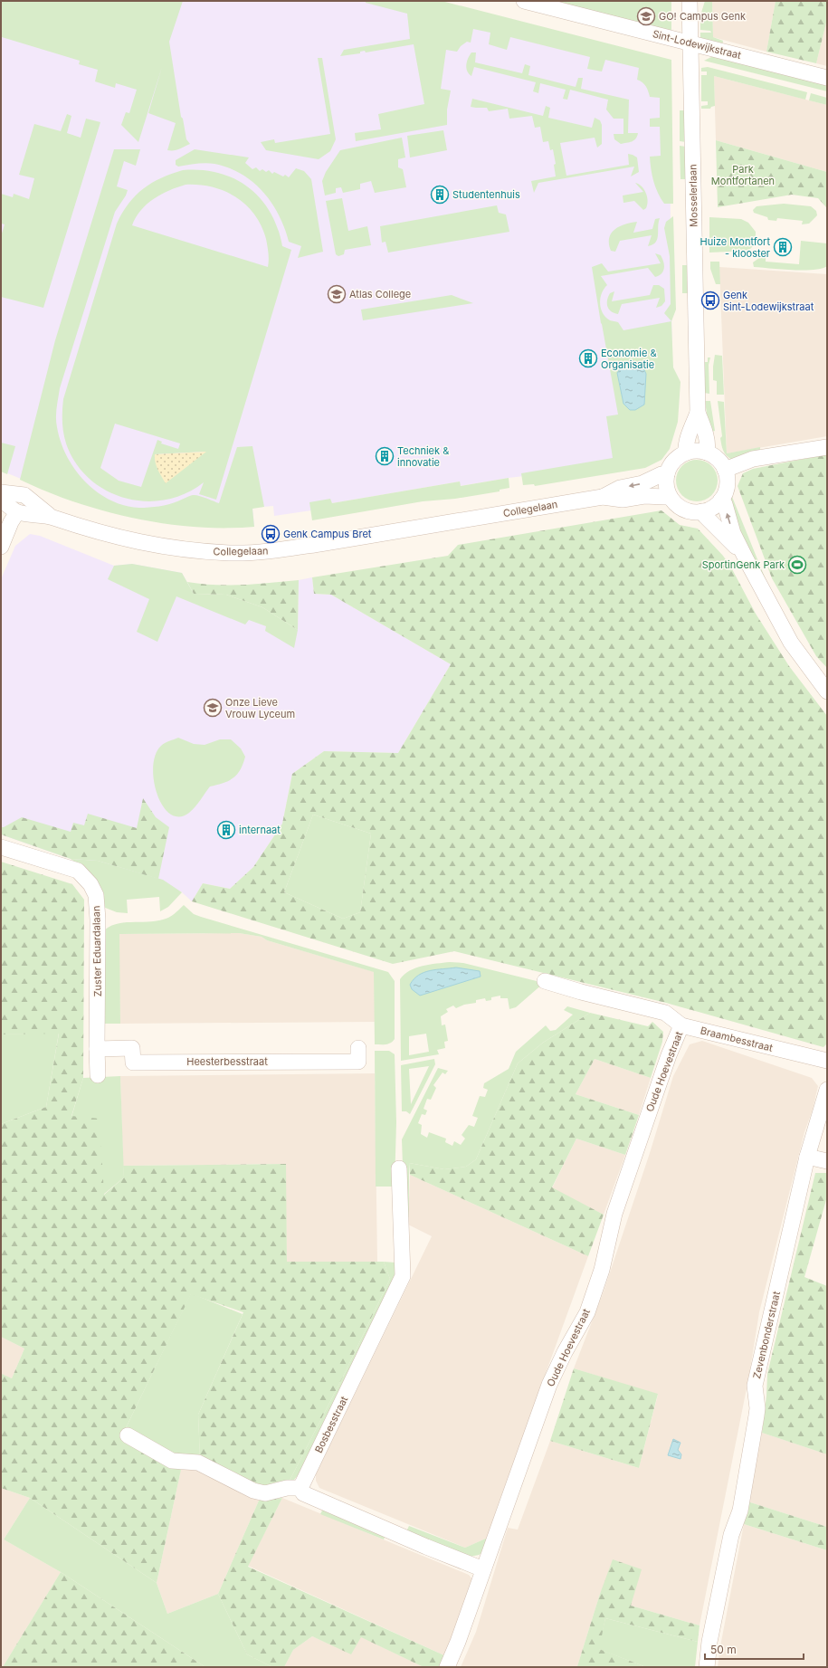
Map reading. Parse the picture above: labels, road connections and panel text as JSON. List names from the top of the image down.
{
  "streets": {
    "street": [
      "Sint-Lodewijkstraat",
      "Mosselerlaan",
      "Collegelaan",
      "Zuster Eduardalaan",
      "Braambesstraat",
      "Heesterbesstraat",
      "Oude Hoevestraat",
      "Zevenbonderstraat",
      "Bosbesstraat"
    ]
  },
  "crossings": [
    ["Sint-Lodewijkstraat", "Mosselerlaan"],
    ["Mosselerlaan", "Collegelaan"],
    ["Zuster Eduardalaan", "Heesterbesstraat"],
    ["Braambesstraat", "Oude Hoevestraat"]
  ],
  "parks": ["Park Montfortanen"],
  "places": {
    "school or university": ["GO! Campus Genk", "Atlas College", "Onze Lieve Vrouw Lyceum"],
    "building": [
      "Studentenhuis",
      "Huize Montfort - klooster",
      "Economie & Organisatie",
      "Techniek & innovatie",
      "internaat"
    ],
    "bus stop": ["Genk Sint-Lodewijkstraat", "Genk Campus Bret"],
    "sports": ["SportinGenk Park"]
  },
  "scale_bar": "50 m"
}
